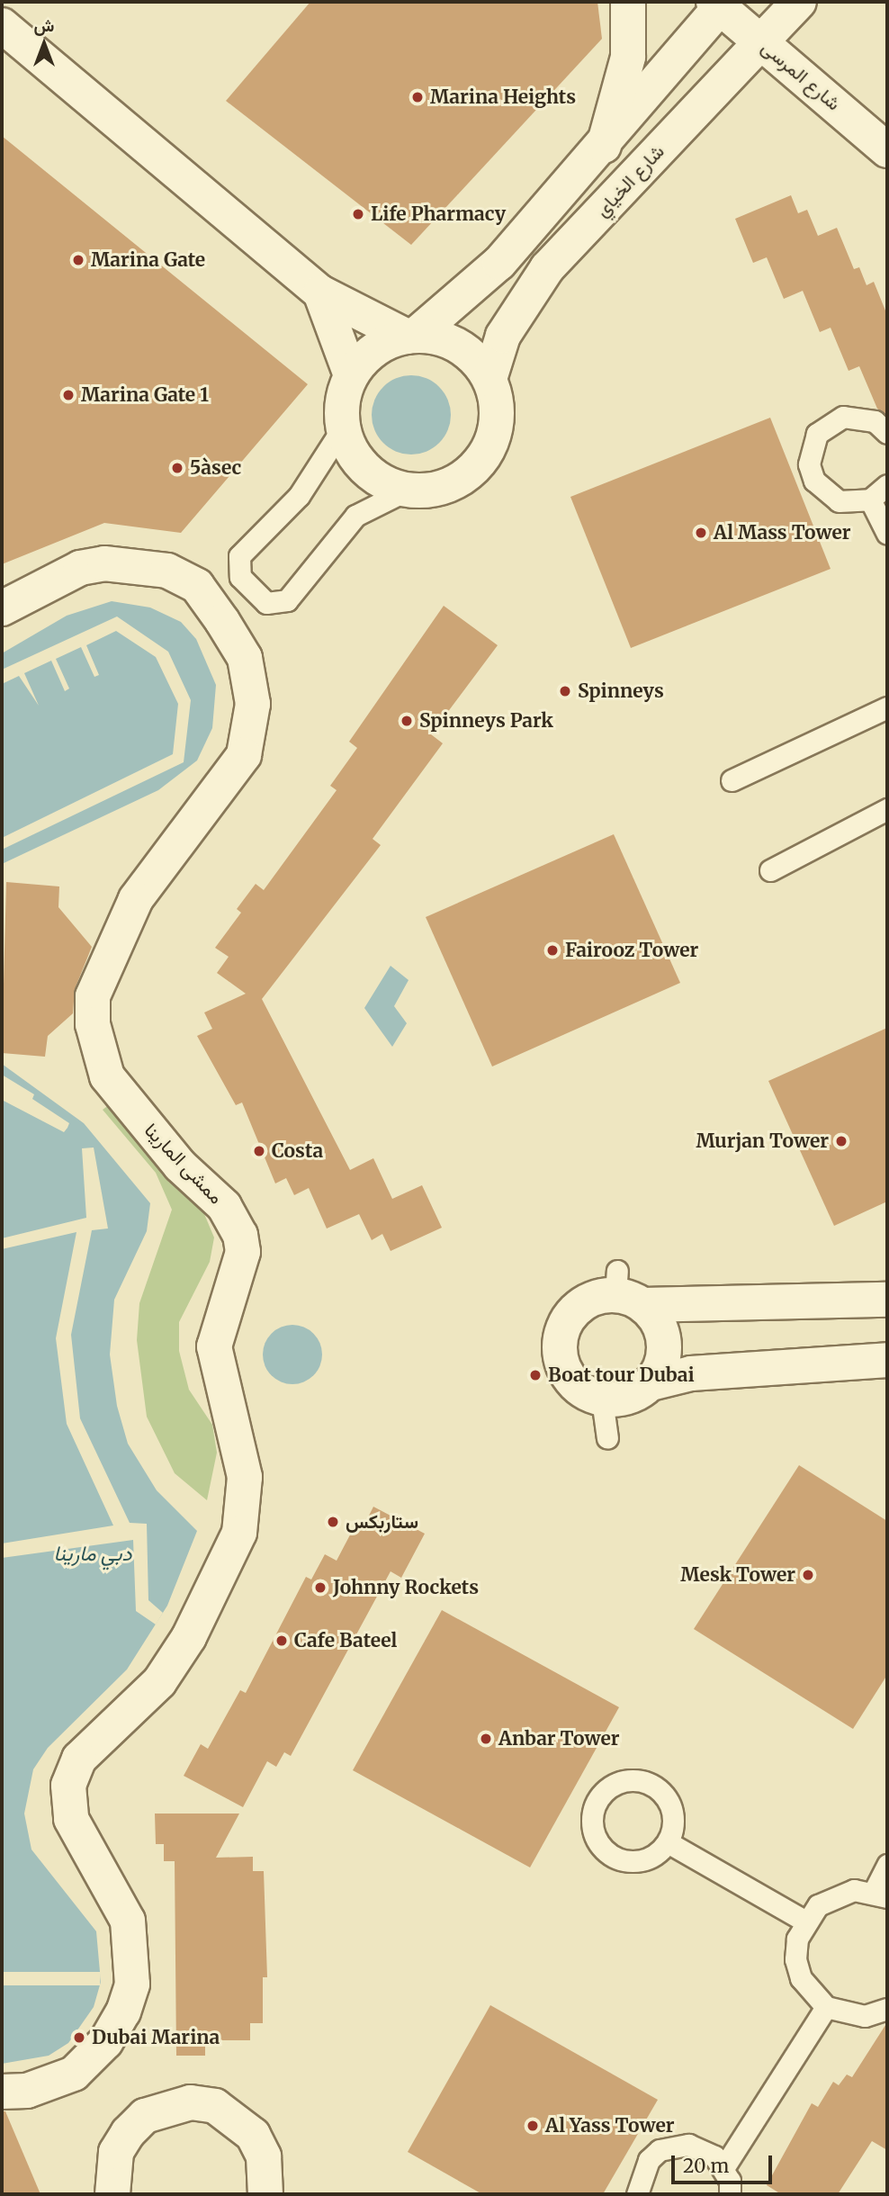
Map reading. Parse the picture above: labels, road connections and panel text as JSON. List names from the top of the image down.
{
  "streets": {
    "street": ["شارع المرسى", "شارع الخياي", "ممشى المارينا"]
  },
  "crossings": [
    ["شارع المرسى", "شارع الخياي"]
  ],
  "water": ["دبي مارينا"],
  "places": [
    "Marina Heights",
    "Life Pharmacy",
    "Marina Gate",
    "Marina Gate 1",
    "5àsec",
    "Al Mass Tower",
    "Spinneys",
    "Spinneys Park",
    "Fairooz Tower",
    "Murjan Tower",
    "Costa",
    "Boat tour Dubai",
    "ستاربكس",
    "Mesk Tower",
    "Johnny Rockets",
    "Cafe Bateel",
    "Anbar Tower",
    "Dubai Marina",
    "Al Yass Tower"
  ],
  "scale_bar": "20 m",
  "north": "top"
}
